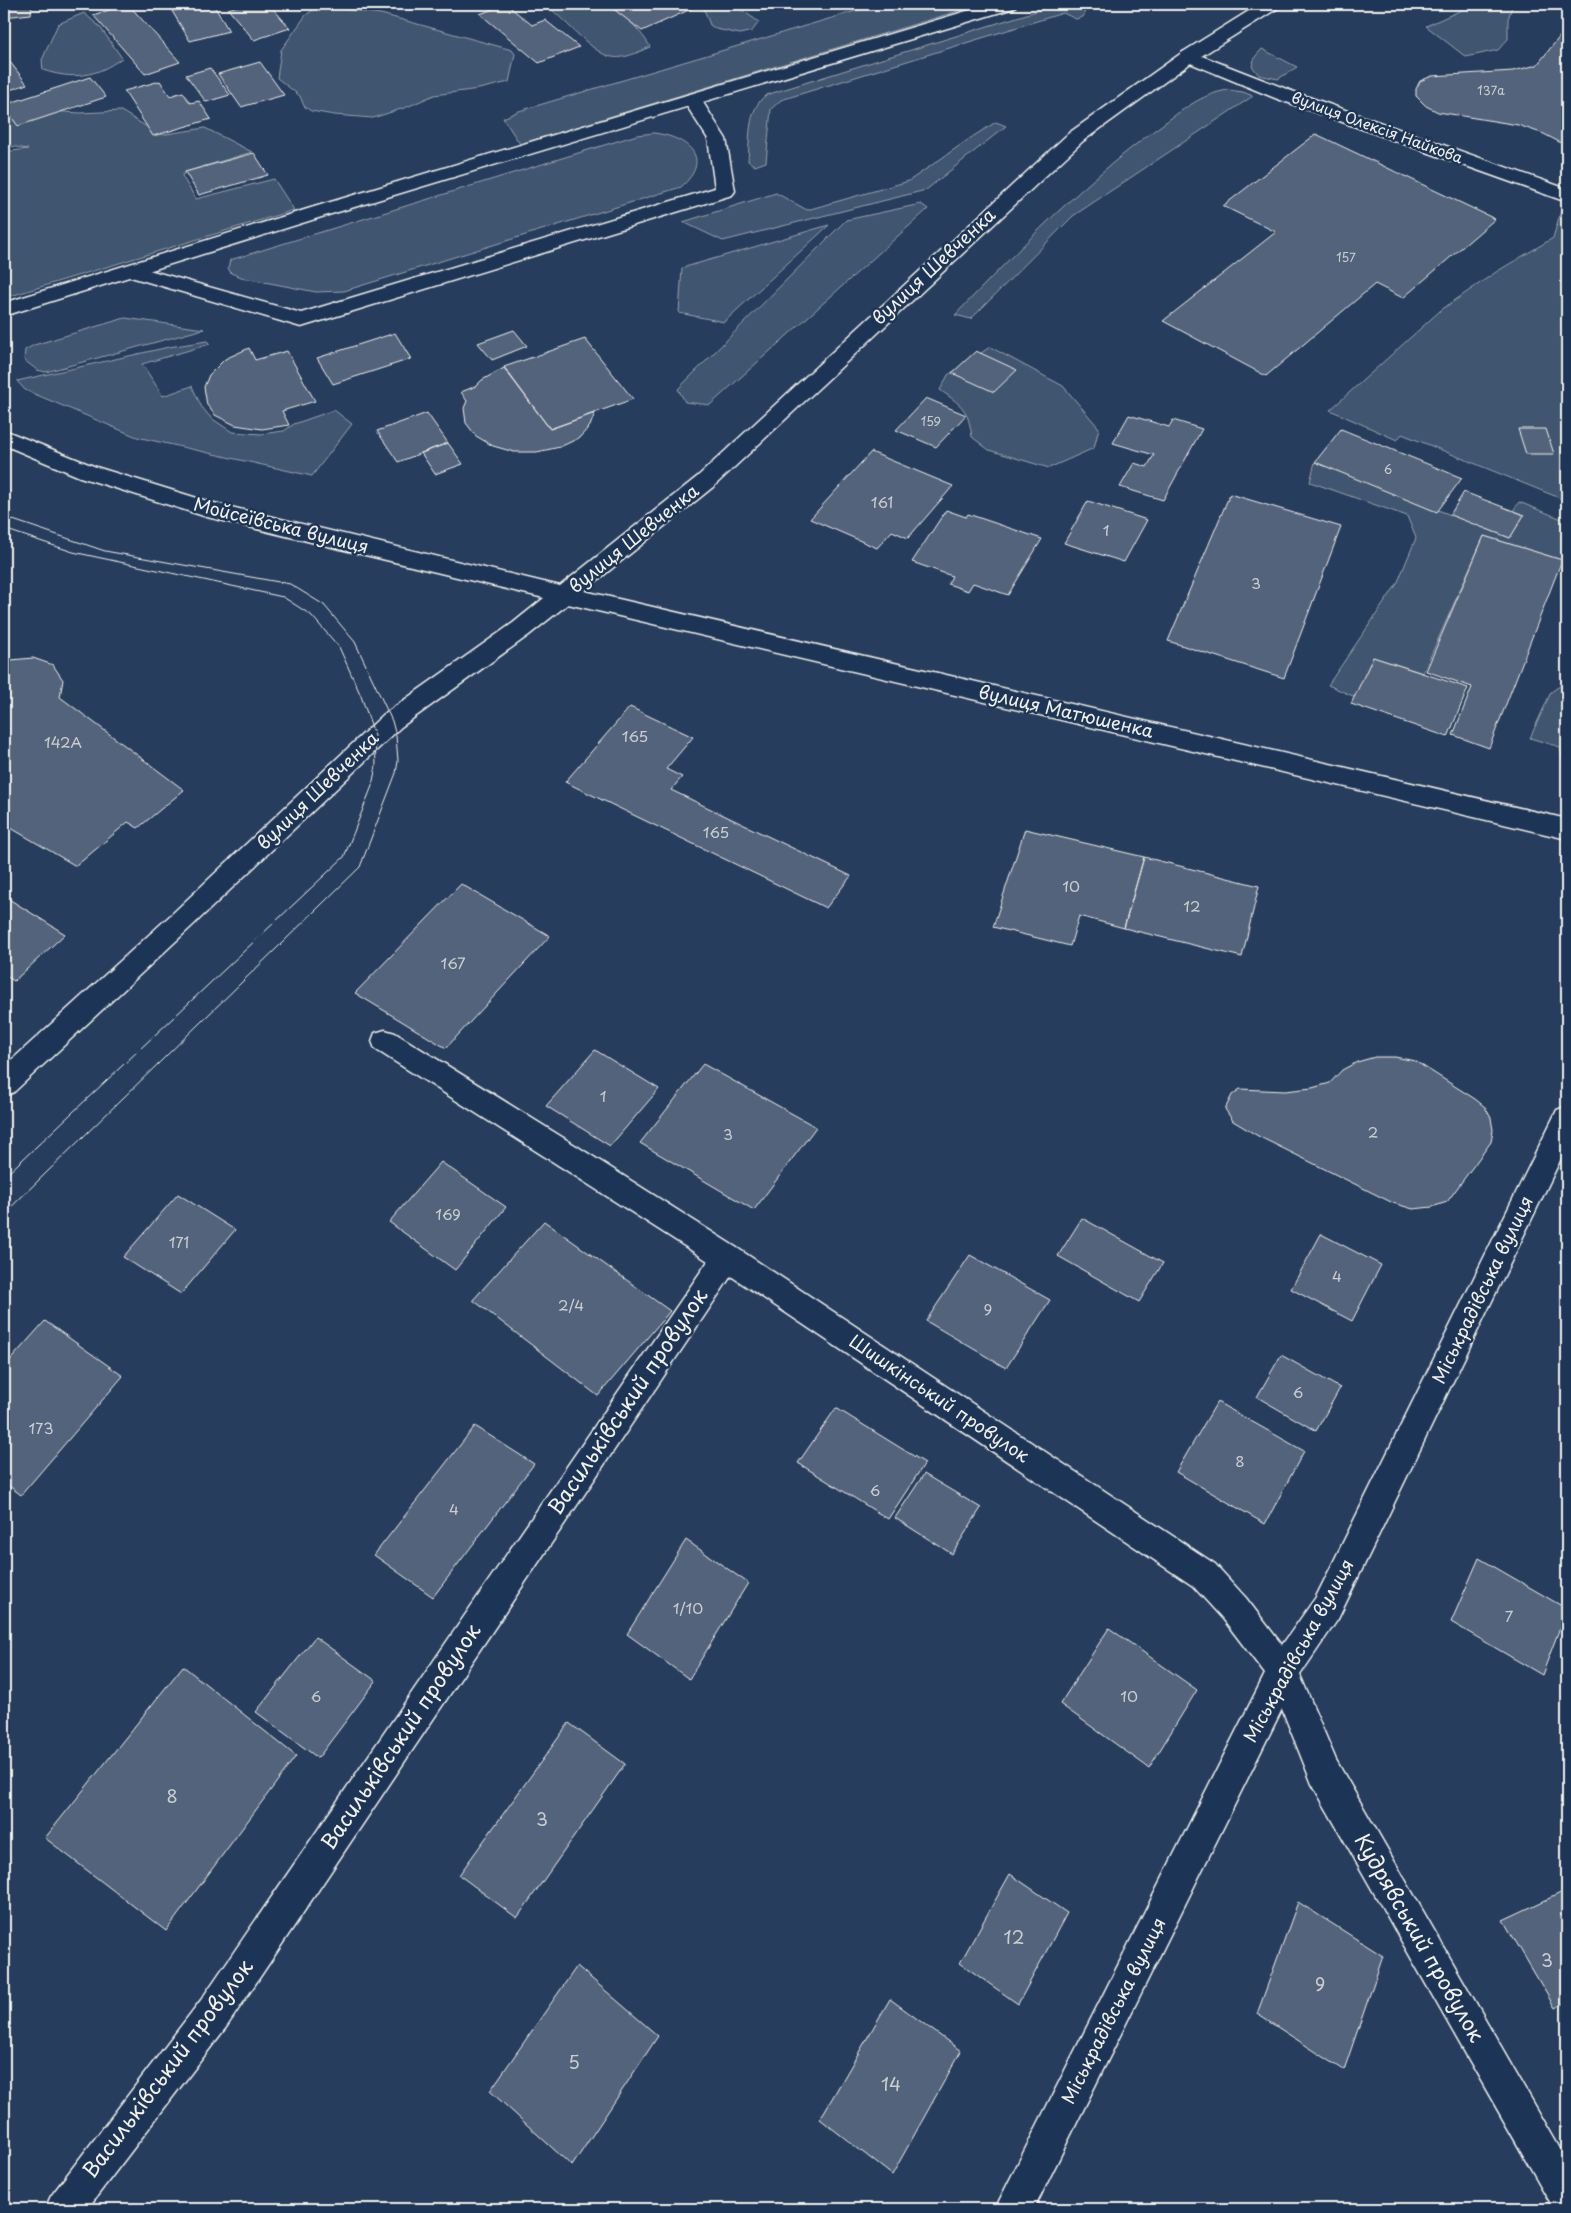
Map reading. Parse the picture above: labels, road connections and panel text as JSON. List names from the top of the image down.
{
  "streets": {
    "main road": [
      "вулиця Олексія Найкова",
      "вулиця Шевченка",
      "Мойсеївська вулиця",
      "вулиця Матюшенка",
      "Міськрадівська вулиця",
      "Шишкінський провулок",
      "Васильківський провулок",
      "Кудрявський провулок"
    ]
  },
  "crossings": [
    ["вулиця Олексія Найкова", "вулиця Шевченка"],
    ["вулиця Шевченка", "Мойсеївська вулиця"],
    ["вулиця Шевченка", "вулиця Матюшенка"],
    ["Мойсеївська вулиця", "вулиця Матюшенка"],
    ["Міськрадівська вулиця", "Шишкінський провулок"],
    ["Міськрадівська вулиця", "Кудрявський провулок"],
    ["Шишкінський провулок", "Васильківський провулок"],
    ["Шишкінський провулок", "Кудрявський провулок"]
  ],
  "house_numbers": [
    "137а",
    "157",
    "159",
    "6",
    "161",
    "1",
    "3",
    "165",
    "142А",
    "165",
    "10",
    "12",
    "167",
    "1",
    "2",
    "3",
    "169",
    "171",
    "4",
    "2/4",
    "9",
    "6",
    "173",
    "8",
    "6",
    "4",
    "1/10",
    "7",
    "6",
    "10",
    "8",
    "3",
    "12",
    "3",
    "9",
    "5",
    "14"
  ]
}
